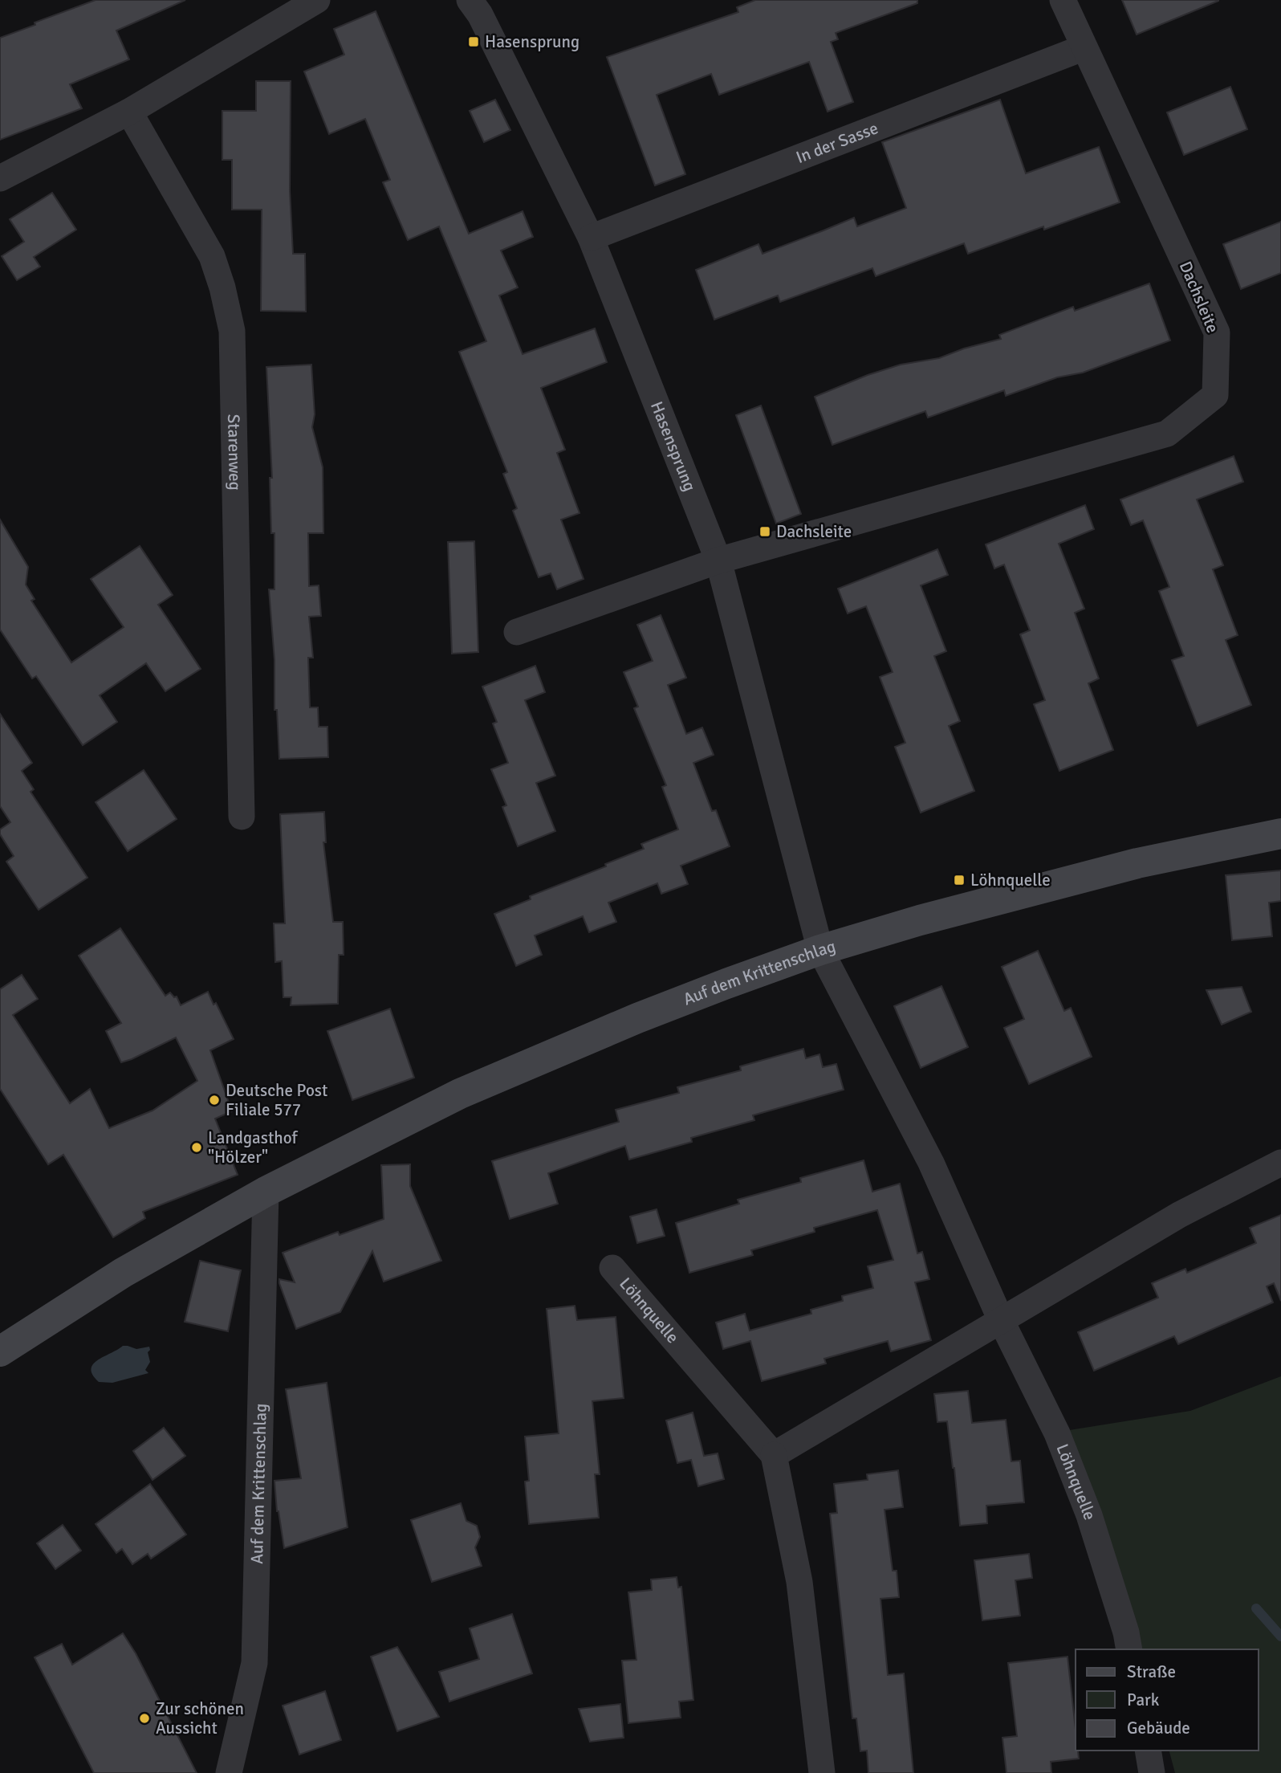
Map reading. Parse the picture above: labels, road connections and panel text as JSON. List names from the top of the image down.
{
  "streets": {
    "street": [
      "In der Sasse",
      "Dachsleite",
      "Hasensprung",
      "Starenweg",
      "Auf dem Krittenschlag",
      "Löhnquelle"
    ]
  },
  "crossings": [
    ["In der Sasse", "Dachsleite"],
    ["In der Sasse", "Hasensprung"],
    ["Dachsleite", "Hasensprung"],
    ["Hasensprung", "Auf dem Krittenschlag"],
    ["Hasensprung", "Löhnquelle"],
    ["Auf dem Krittenschlag", "Löhnquelle"]
  ],
  "places": {
    "transit": ["Hasensprung", "Dachsleite", "Löhnquelle"],
    "other": ["Deutsche Post Filiale 577", "Landgasthof \"Hölzer\"", "Zur schönen Aussicht"]
  },
  "legend": ["Straße", "Park", "Gebäude"]
}
